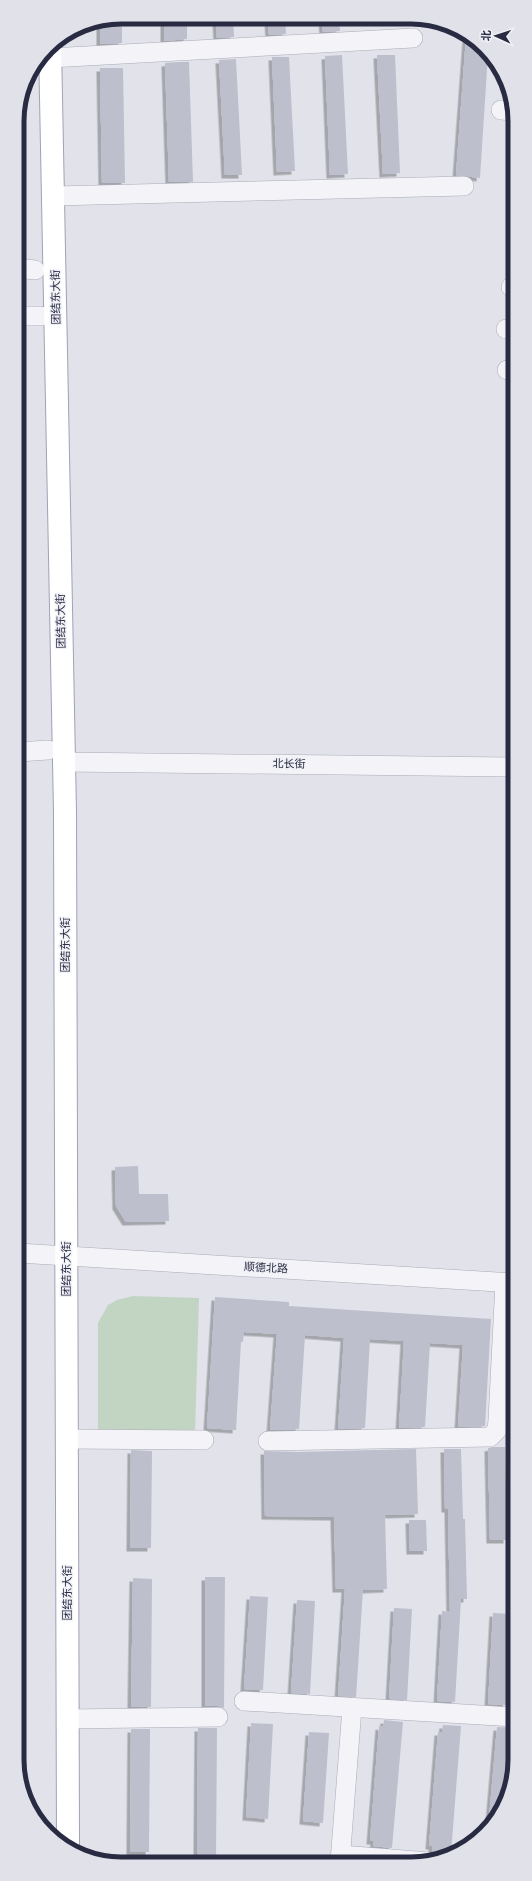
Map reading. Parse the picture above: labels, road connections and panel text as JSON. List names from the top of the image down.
{
  "streets": {
    "main road": ["团结东大街"],
    "street": ["北长街", "顺德北路"]
  },
  "crossings": [
    ["团结东大街", "北长街"],
    ["团结东大街", "顺德北路"]
  ],
  "north": "left"
}
